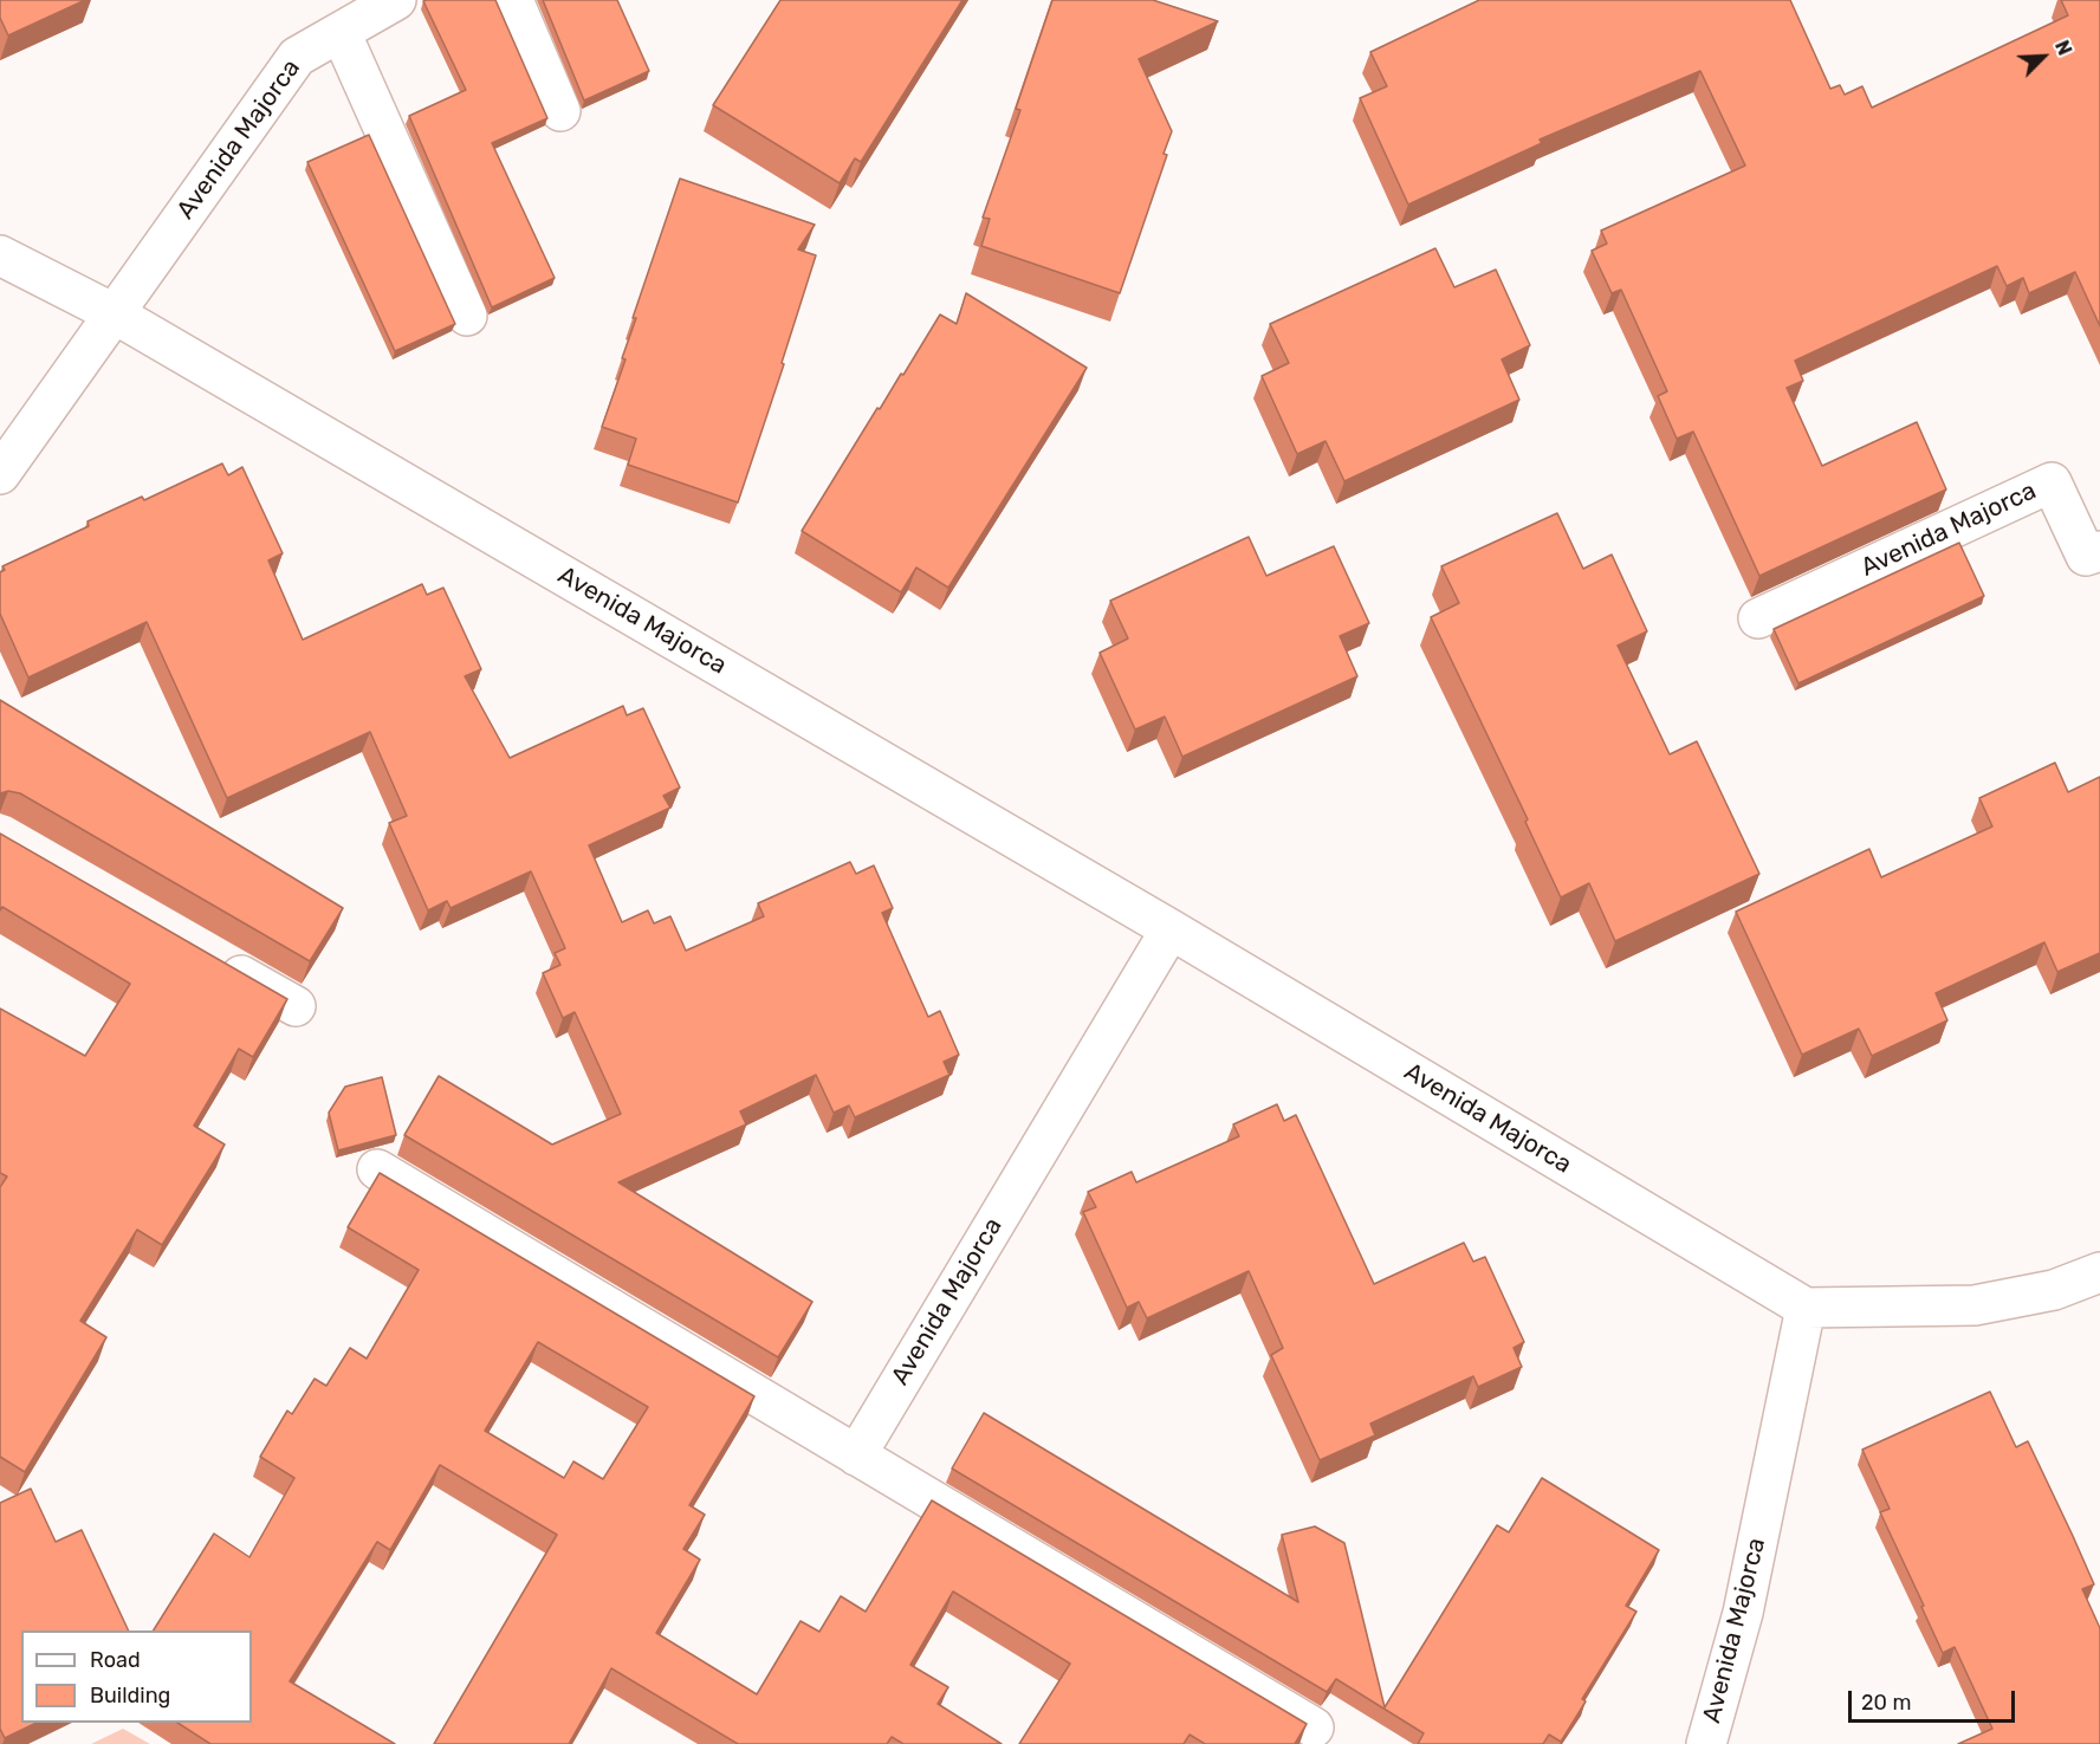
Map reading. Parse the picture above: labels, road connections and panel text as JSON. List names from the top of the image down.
{
  "streets": {
    "street": ["Avenida Majorca"]
  },
  "legend": ["Road", "Building"],
  "scale_bar": "20 m",
  "north": "top right"
}
